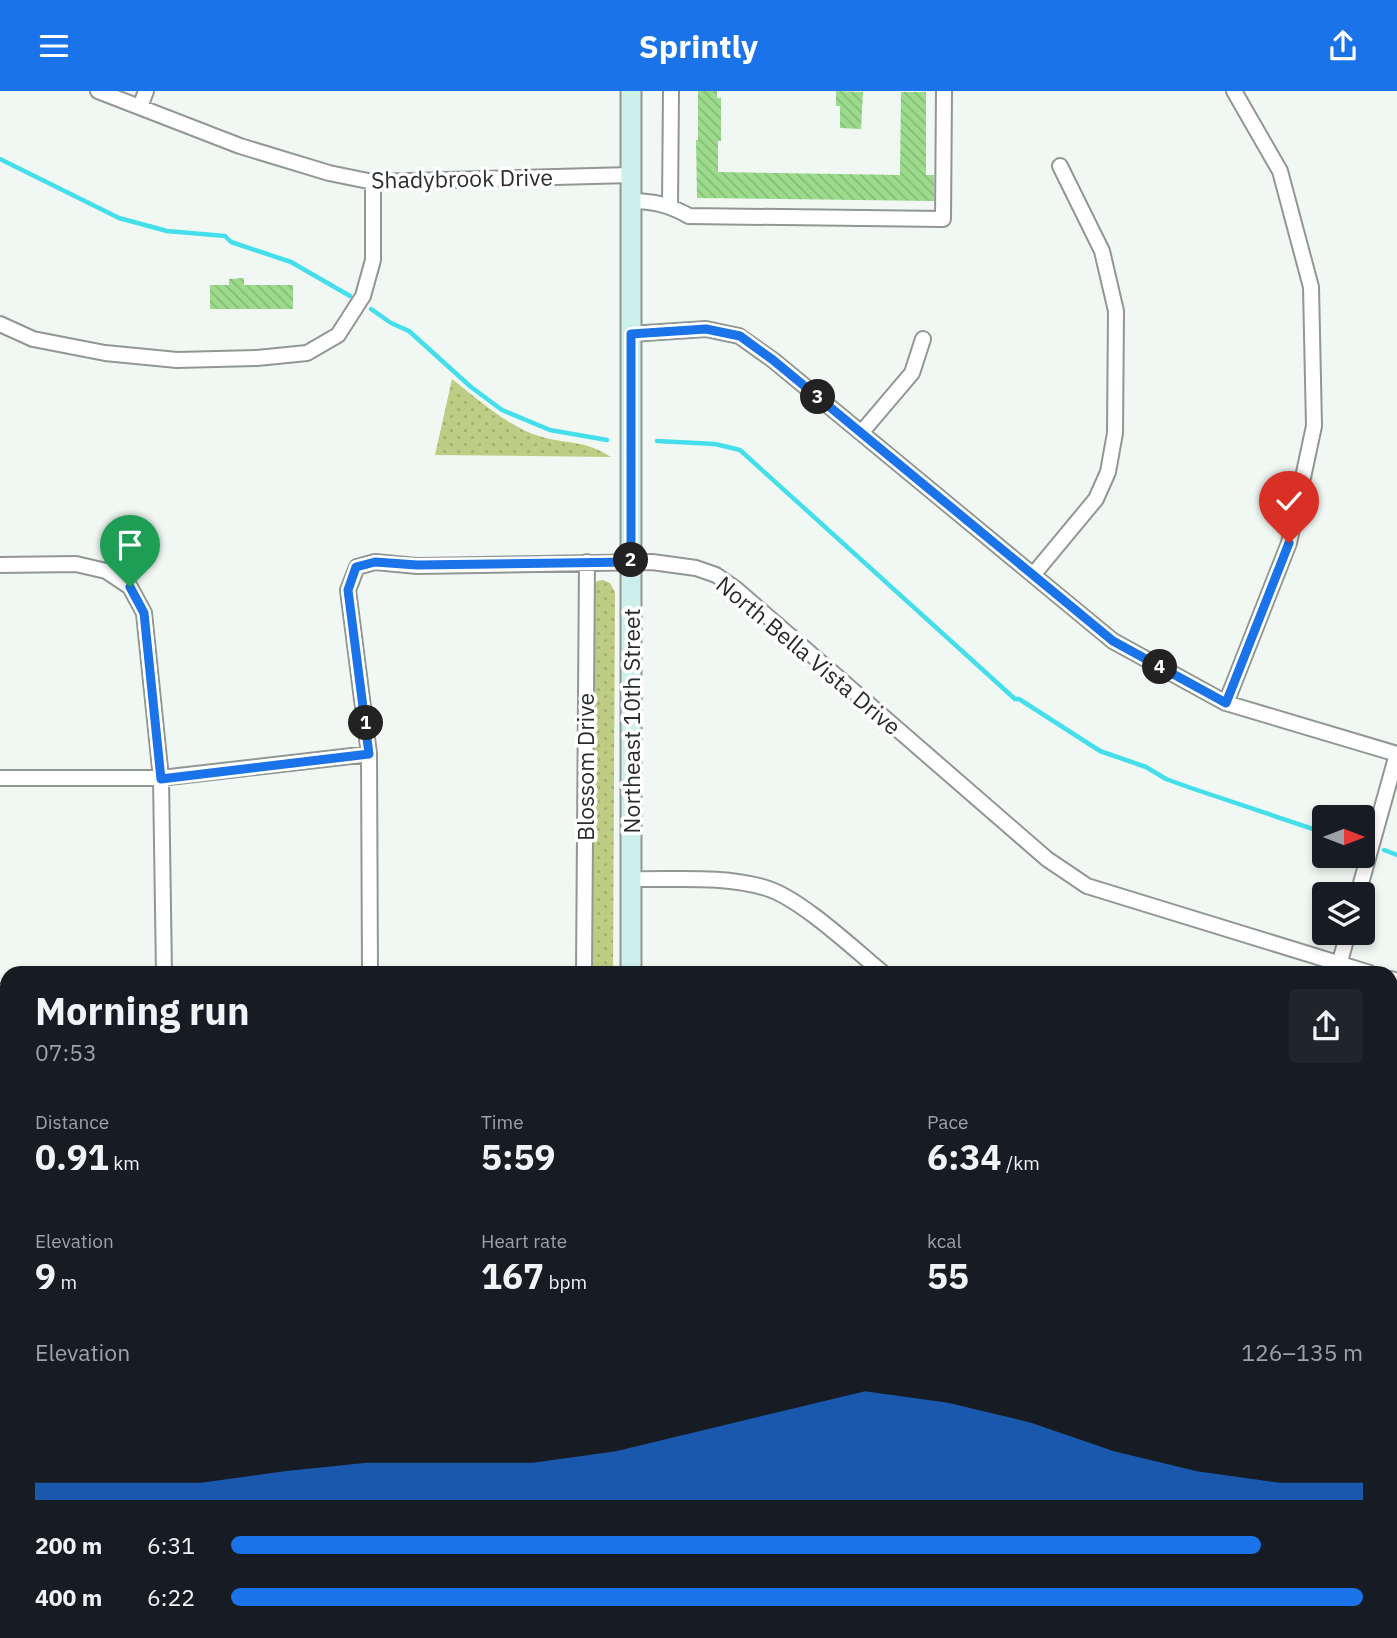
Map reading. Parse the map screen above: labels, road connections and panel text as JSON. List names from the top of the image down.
{
  "streets": {
    "main road": ["Northeast 10th Street"],
    "street": ["Shadybrook Drive", "North Bella Vista Drive", "Blossom Drive"]
  },
  "crossings": [
    ["Shadybrook Drive", "Northeast 10th Street"],
    ["North Bella Vista Drive", "Northeast 10th Street"],
    ["North Bella Vista Drive", "Blossom Drive"]
  ],
  "north": "right",
  "page": {
    "header": "Sprintly",
    "pins": [
      "3",
      "2",
      "4",
      "1"
    ],
    "heading": ["Morning run", "07:53"],
    "stats": [
      ["Distance", "0.91 km"],
      ["Time", "5:59"],
      ["Pace", "6:34 /km"],
      ["Elevation", "9 m"],
      ["Heart rate", "167 bpm"],
      ["kcal", "55"]
    ],
    "chart": ["Elevation", "126–135 m"],
    "list": [
      {
        "name": "200 m",
        "note": "6:31"
      },
      {
        "name": "400 m",
        "note": "6:22"
      }
    ]
  }
}
